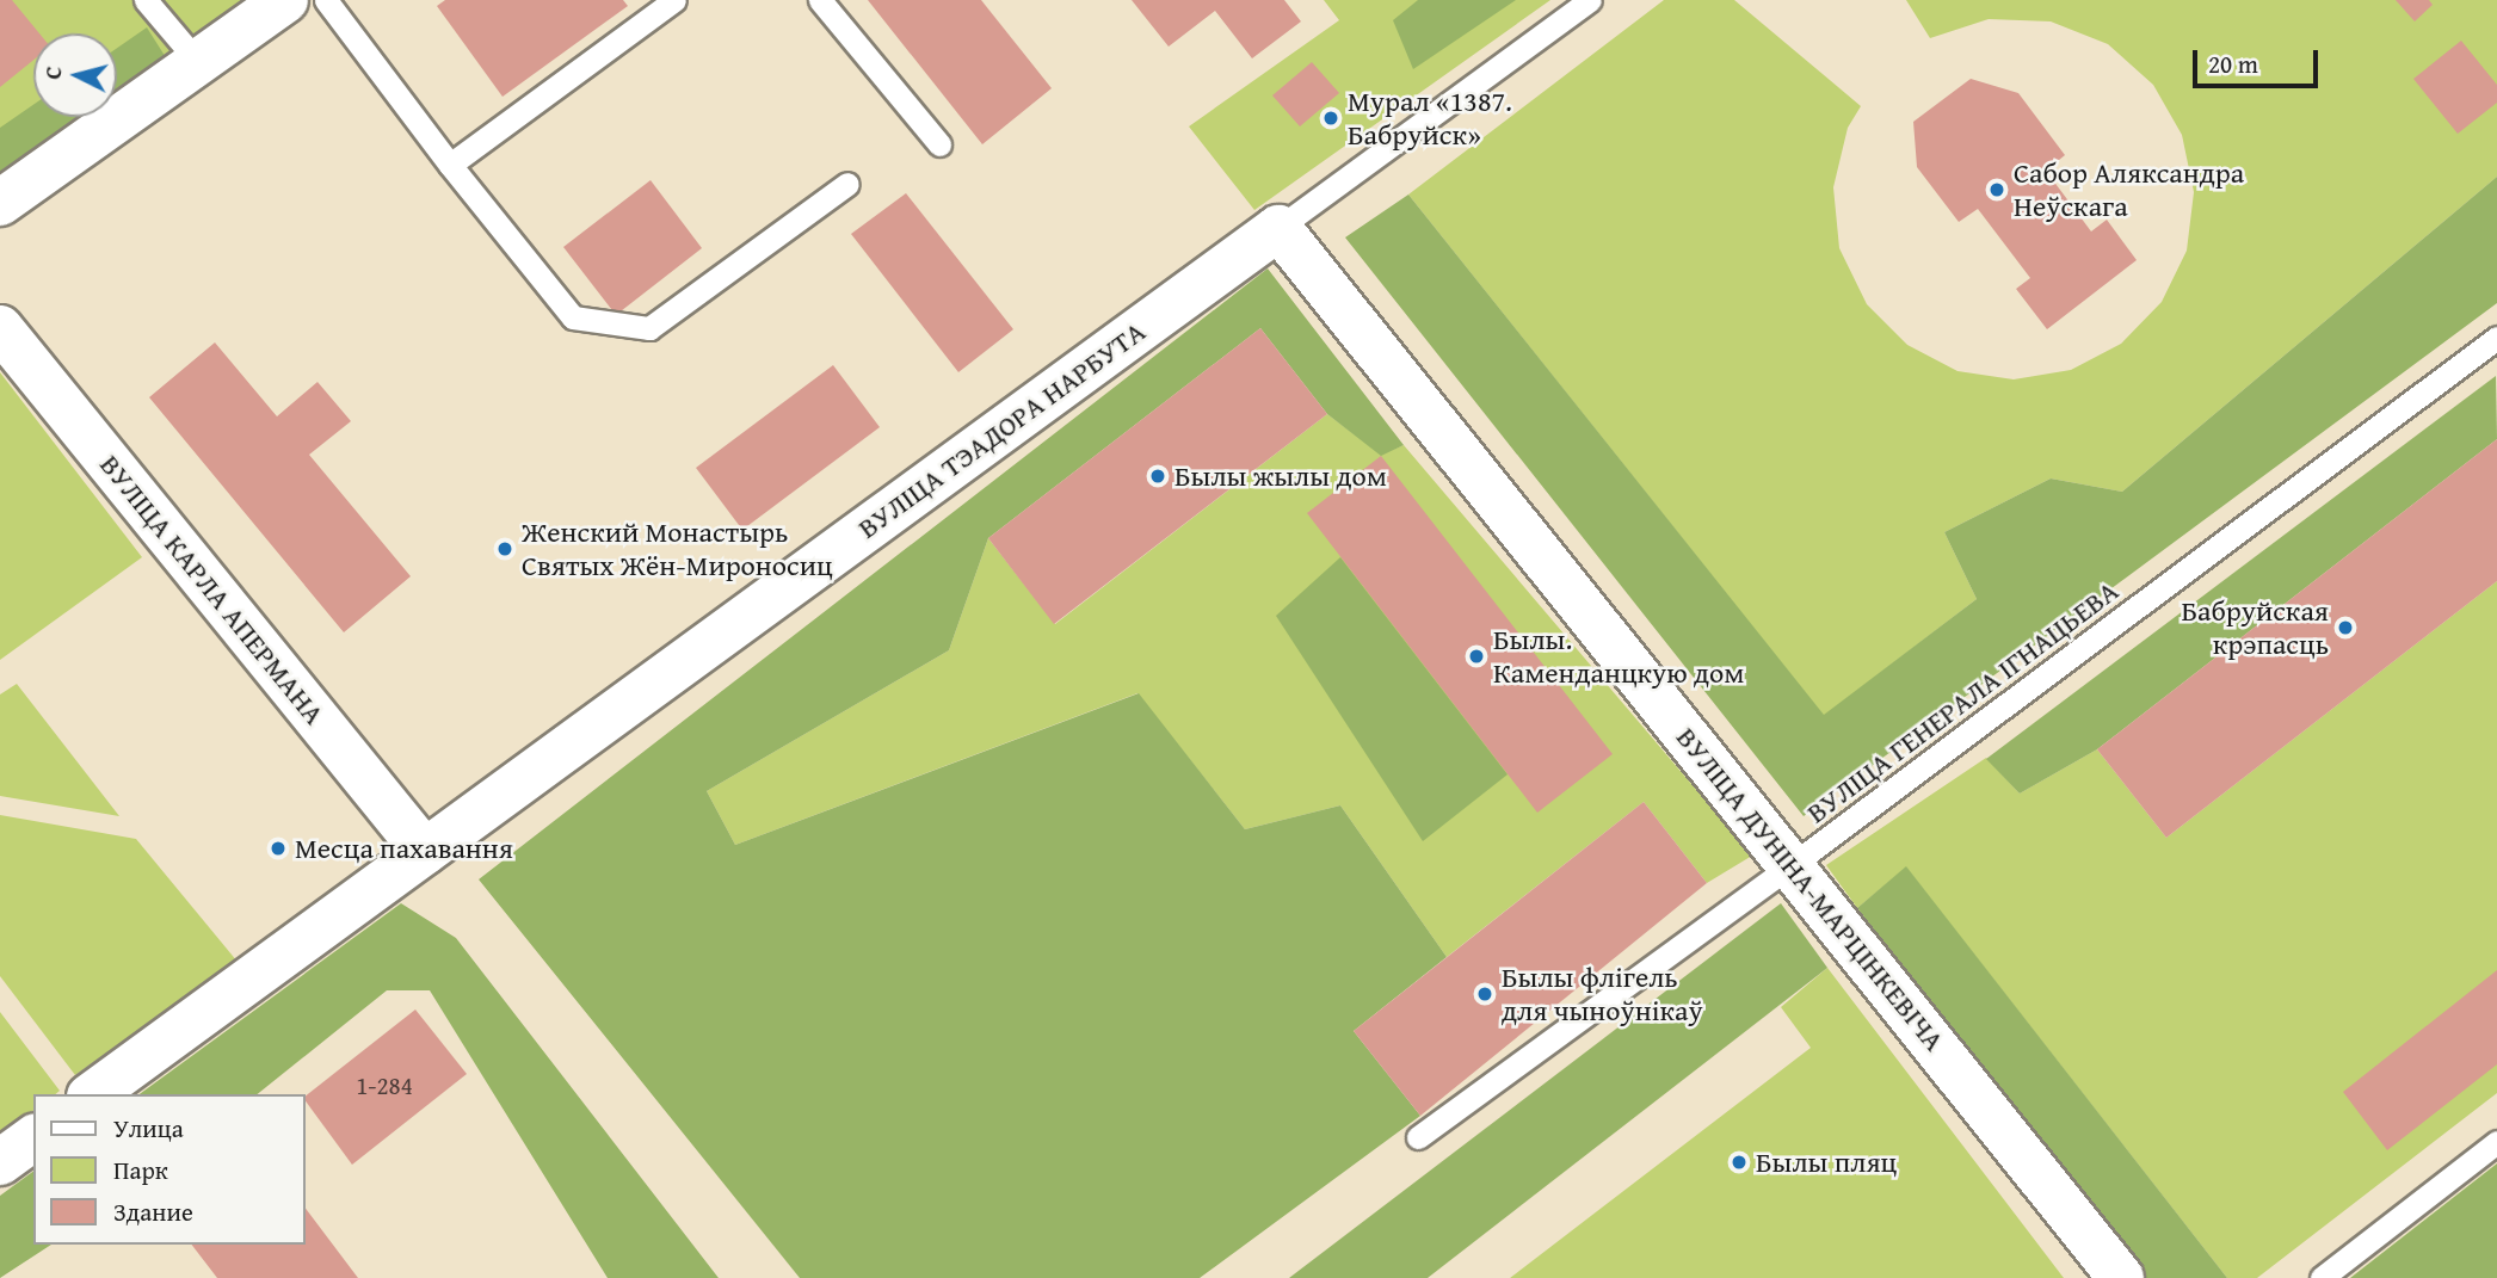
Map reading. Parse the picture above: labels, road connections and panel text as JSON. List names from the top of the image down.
{
  "streets": {
    "street": ["ВУЛІЦА ТЭАДОРА НАРБУТА", "ВУЛІЦА КАРЛА АПЕРМАНА", "ВУЛІЦА ДУНІНА-МАРЦІНКЕВІЧА"],
    "lane": ["ВУЛІЦА ГЕНЕРАЛА ІГНАЦЬЕВА"]
  },
  "crossings": [
    ["ВУЛІЦА ТЭАДОРА НАРБУТА", "ВУЛІЦА КАРЛА АПЕРМАНА"],
    ["ВУЛІЦА ТЭАДОРА НАРБУТА", "ВУЛІЦА ДУНІНА-МАРЦІНКЕВІЧА"],
    ["ВУЛІЦА ГЕНЕРАЛА ІГНАЦЬЕВА", "ВУЛІЦА ДУНІНА-МАРЦІНКЕВІЧА"]
  ],
  "places": [
    "Мурал «1387. Бабруйск»",
    "Сабор Аляксандра Неўскага",
    "Былы жылы дом",
    "Женский Монастырь Святых Жён-Мироносиц",
    "Бабруйская крэпасць",
    "Былы. Каменданцкую дом",
    "Месца пахавання",
    "Былы флігель для чыноўнікаў",
    "Былы пляц"
  ],
  "house_numbers": ["1-284"],
  "legend": ["Улица", "Парк", "Здание"],
  "scale_bar": "20 m",
  "north": "left"
}
